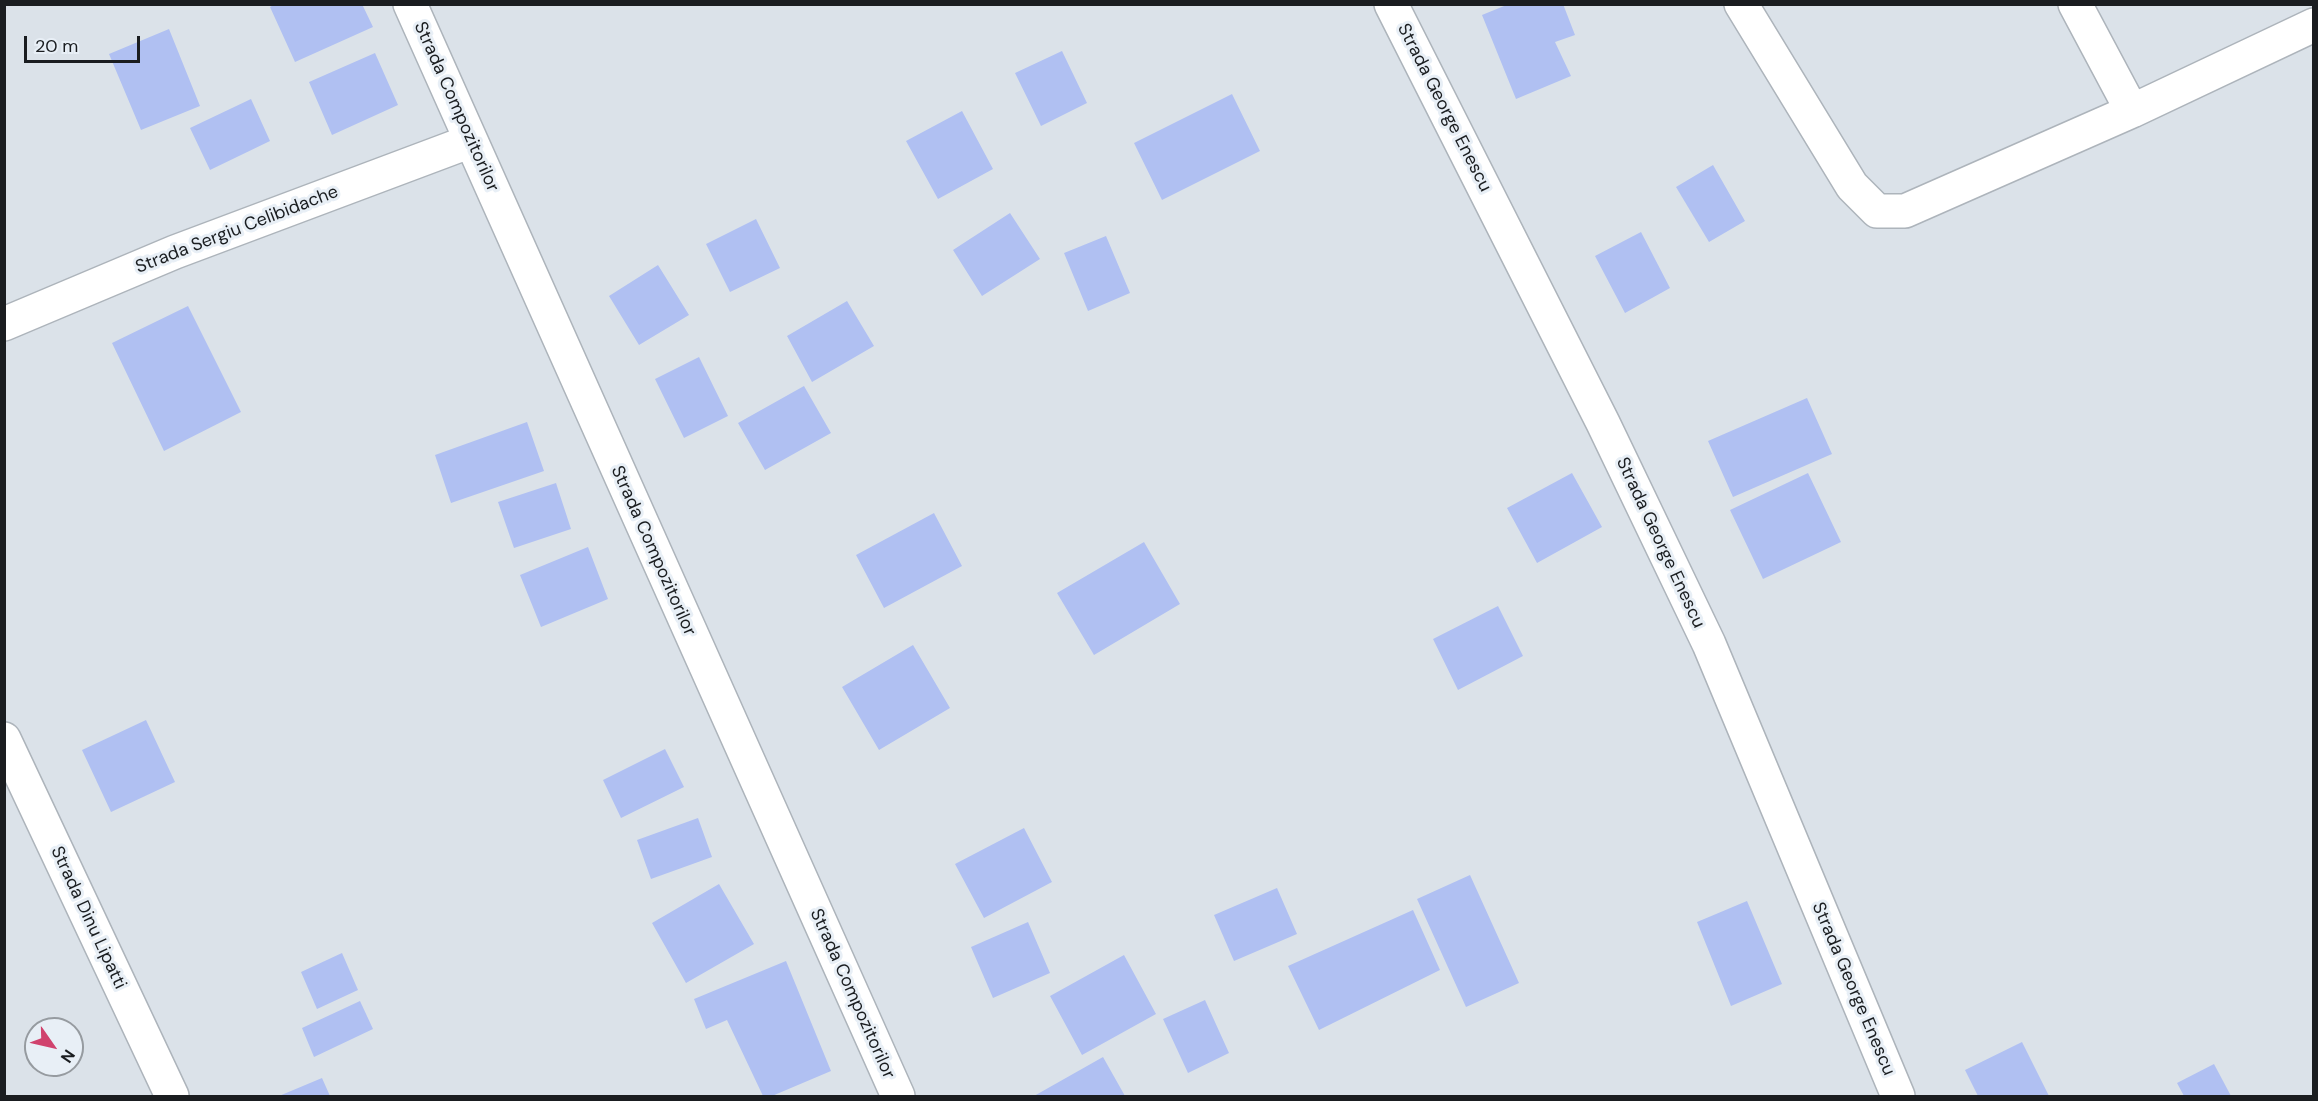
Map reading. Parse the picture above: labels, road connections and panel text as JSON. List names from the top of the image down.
{
  "streets": {
    "street": [
      "Strada Compozitorilor",
      "Strada George Enescu",
      "Strada Sergiu Celibidache",
      "Strada Dinu Lipatti"
    ]
  },
  "crossings": [
    ["Strada Compozitorilor", "Strada Sergiu Celibidache"]
  ],
  "scale_bar": "20 m",
  "north": "bottom right"
}
